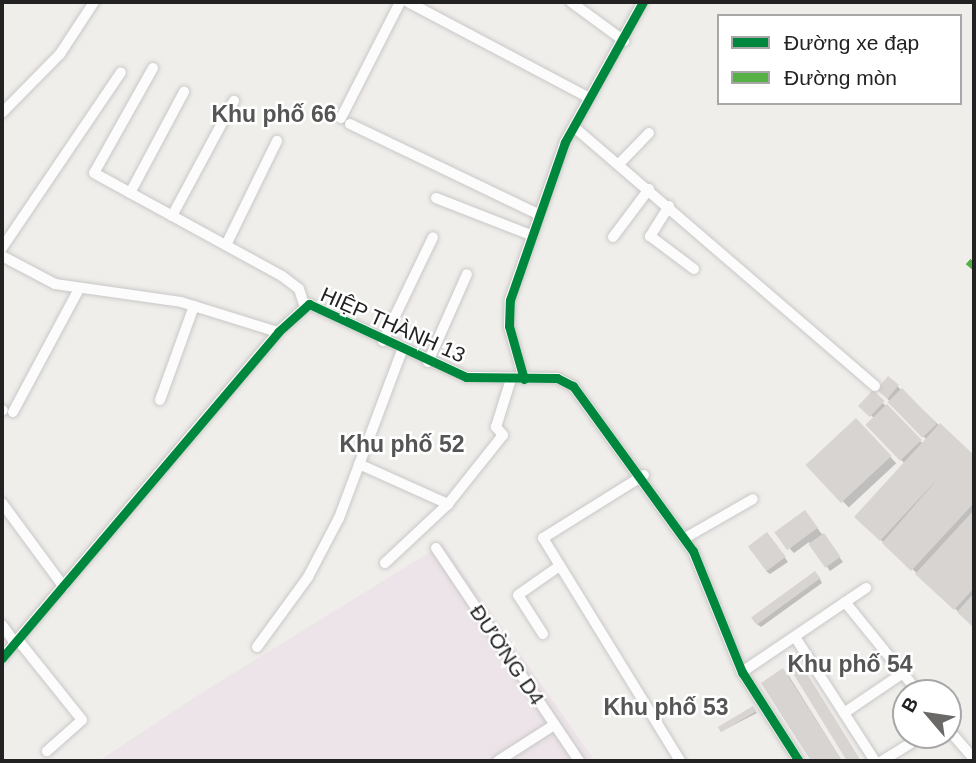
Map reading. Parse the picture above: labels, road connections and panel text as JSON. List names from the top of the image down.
{
  "streets": {
    "street": ["HIỆP THÀNH 13", "ĐƯỜNG D4"]
  },
  "districts": [
    "Khu phố 66",
    "Khu phố 52",
    "Khu phố 54",
    "Khu phố 53"
  ],
  "legend": ["Đường xe đạp", "Đường mòn"],
  "north": "top left"
}
